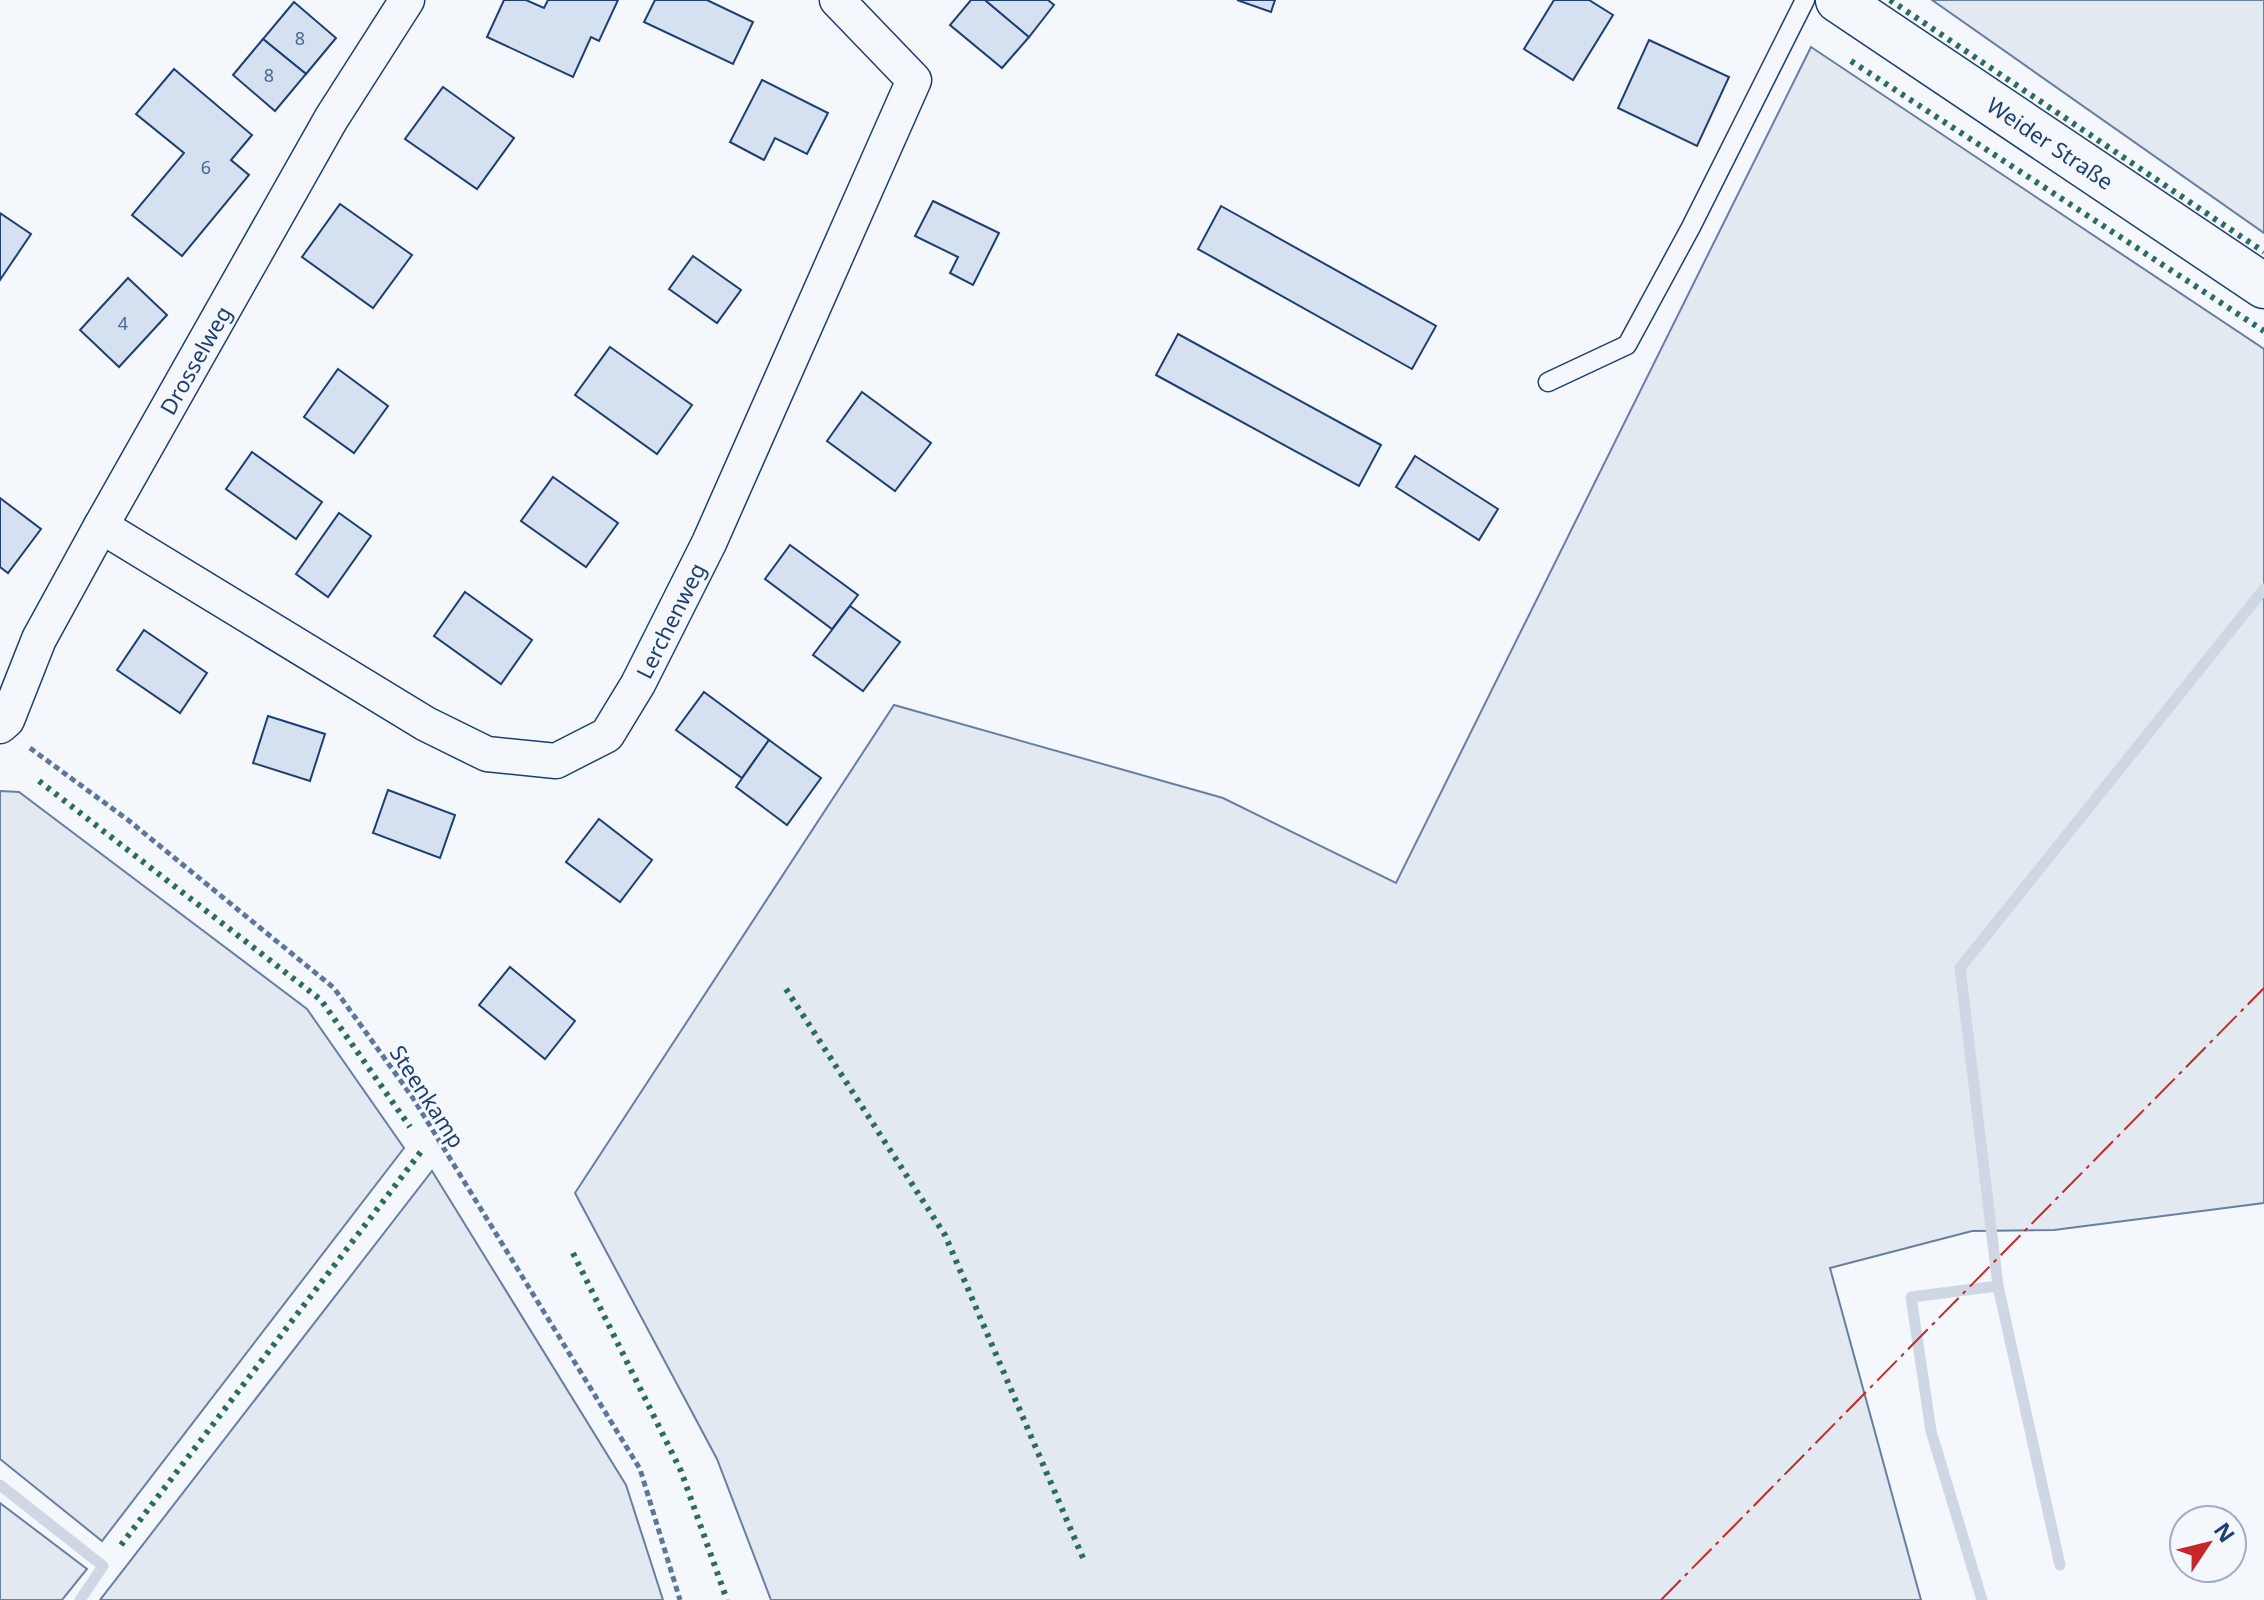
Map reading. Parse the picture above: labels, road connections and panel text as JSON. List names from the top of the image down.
{
  "streets": {
    "street": ["Weider Straße", "Drosselweg", "Lerchenweg"],
    "path": ["Steenkamp"]
  },
  "crossings": [
    ["Drosselweg", "Lerchenweg"],
    ["Drosselweg", "Steenkamp"]
  ],
  "house_numbers": [
    "8",
    "8",
    "6",
    "4"
  ],
  "north": "top right"
}
